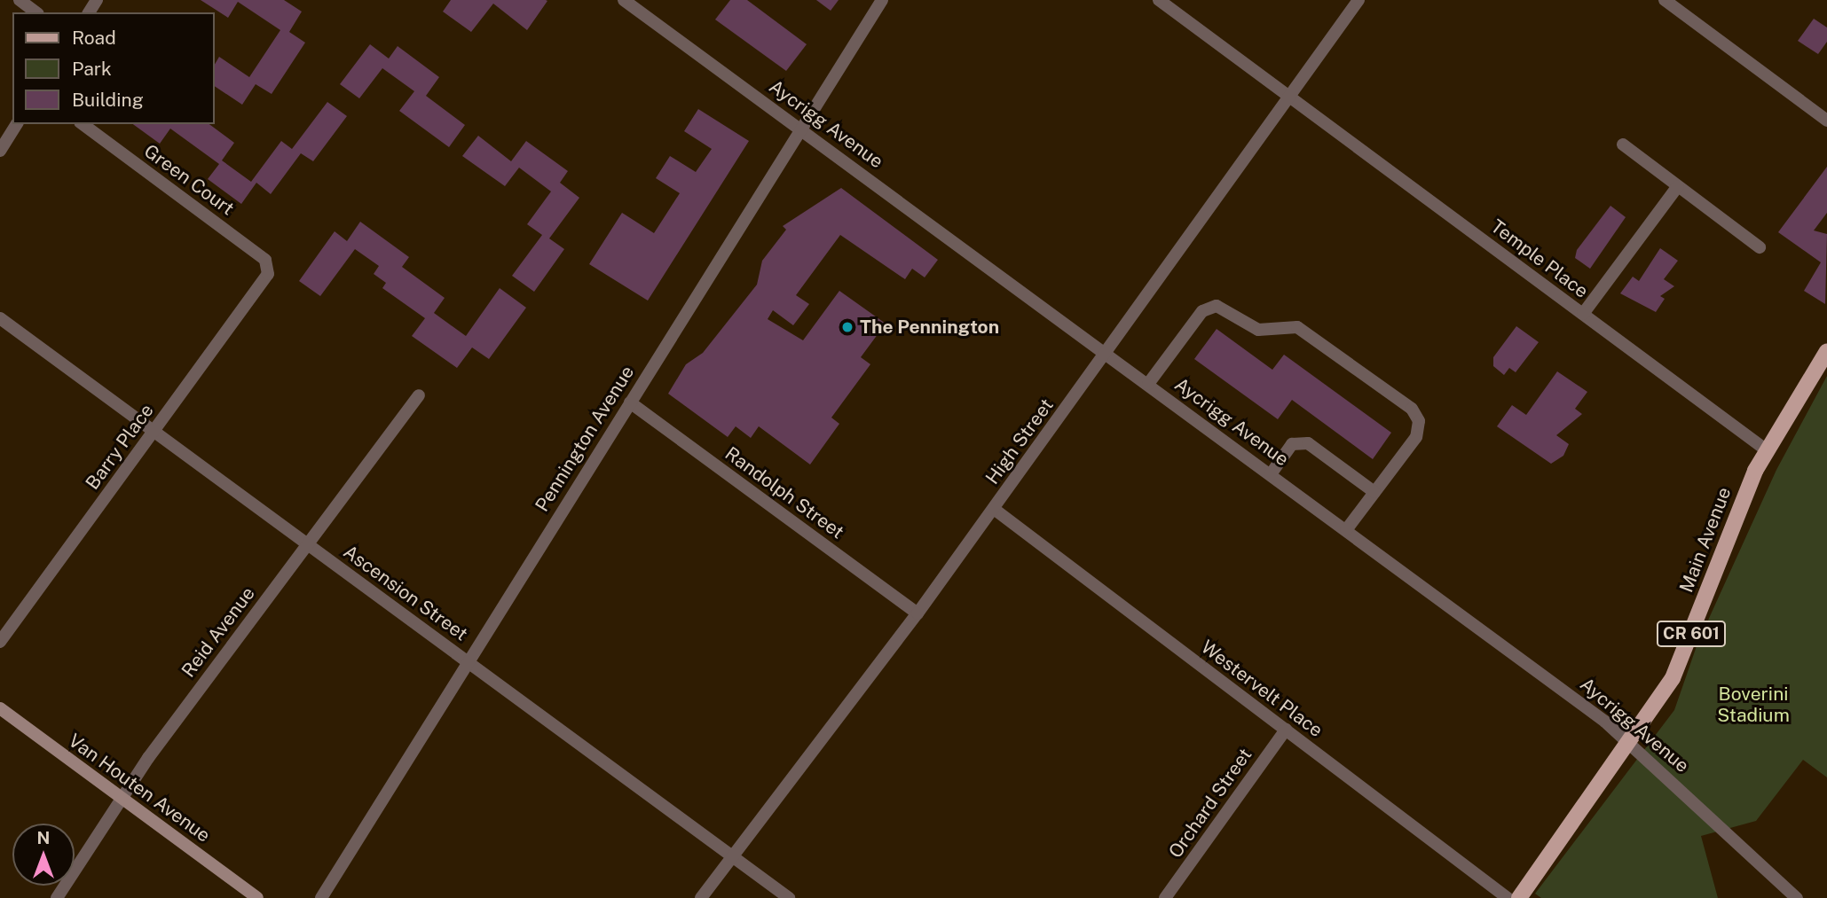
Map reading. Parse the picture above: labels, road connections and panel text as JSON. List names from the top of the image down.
{
  "streets": {
    "main road": ["Main Avenue", "CR 601", "Van Houten Avenue"],
    "street": [
      "Aycrigg Avenue",
      "Green Court",
      "Temple Place",
      "Pennington Avenue",
      "High Street",
      "Barry Place",
      "Randolph Street",
      "Ascension Street",
      "Reid Avenue",
      "Westervelt Place",
      "Orchard Street"
    ]
  },
  "crossings": [
    ["Aycrigg Avenue", "Pennington Avenue"],
    ["Aycrigg Avenue", "High Street"],
    ["Aycrigg Avenue", "Main Avenue"],
    ["Green Court", "Barry Place"],
    ["Temple Place", "High Street"],
    ["Temple Place", "Main Avenue"],
    ["Pennington Avenue", "Randolph Street"],
    ["Pennington Avenue", "Ascension Street"],
    ["High Street", "Randolph Street"],
    ["High Street", "Ascension Street"],
    ["High Street", "Westervelt Place"],
    ["Barry Place", "Ascension Street"],
    ["Ascension Street", "Reid Avenue"],
    ["Reid Avenue", "Van Houten Avenue"],
    ["Westervelt Place", "Orchard Street"]
  ],
  "parks": ["Boverini Stadium"],
  "places": ["The Pennington"],
  "legend": ["Road", "Park", "Building"],
  "north": "top"
}
